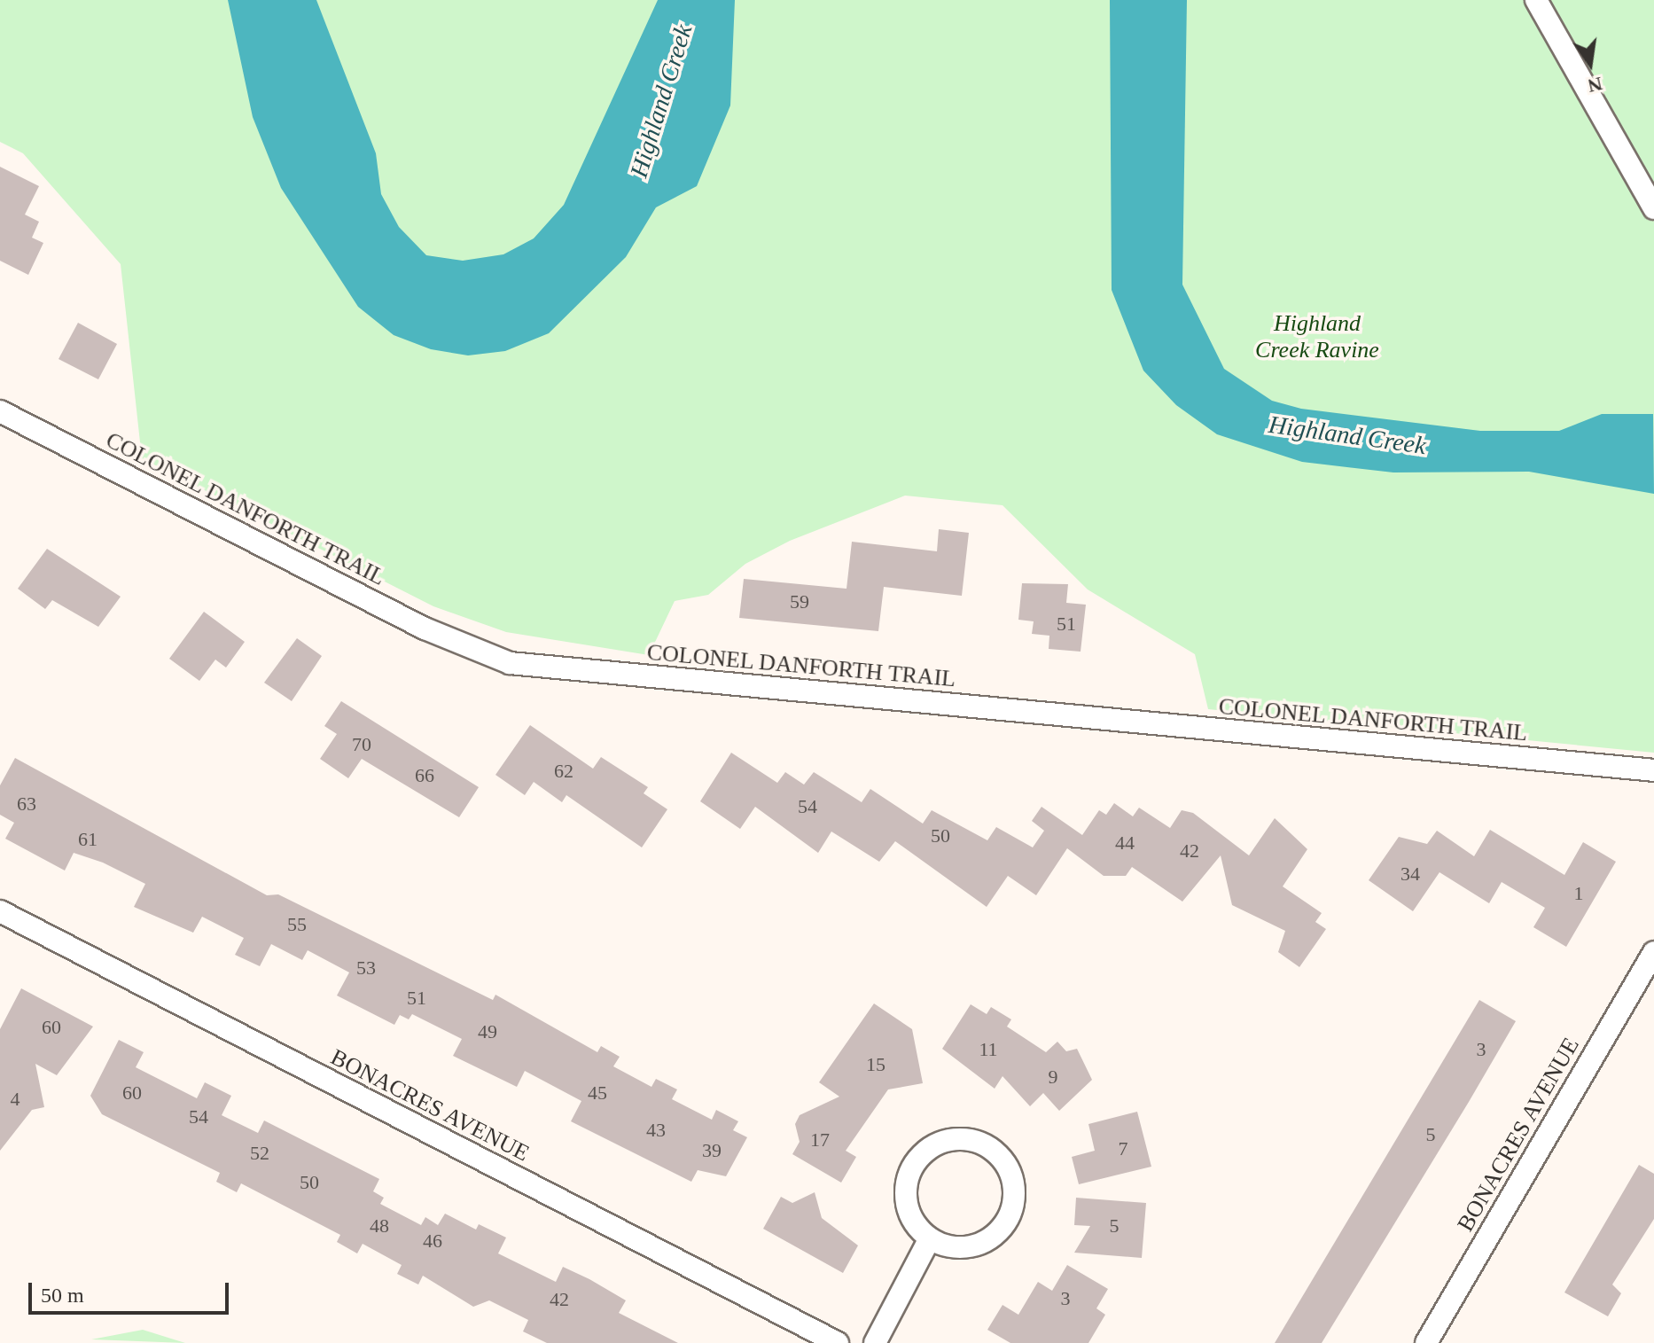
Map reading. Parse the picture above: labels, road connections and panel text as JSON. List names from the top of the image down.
{
  "streets": {
    "street": ["COLONEL DANFORTH TRAIL", "BONACRES AVENUE"]
  },
  "water": ["Highland Creek"],
  "parks": ["Highland Creek Ravine"],
  "house_numbers": [
    "59",
    "51",
    "70",
    "62",
    "66",
    "63",
    "54",
    "50",
    "61",
    "44",
    "42",
    "34",
    "1",
    "55",
    "53",
    "51",
    "60",
    "49",
    "11",
    "3",
    "15",
    "9",
    "60",
    "45",
    "4",
    "54",
    "43",
    "5",
    "17",
    "7",
    "39",
    "52",
    "50",
    "48",
    "5",
    "46",
    "3",
    "42"
  ],
  "scale_bar": "50 m",
  "north": "bottom"
}
